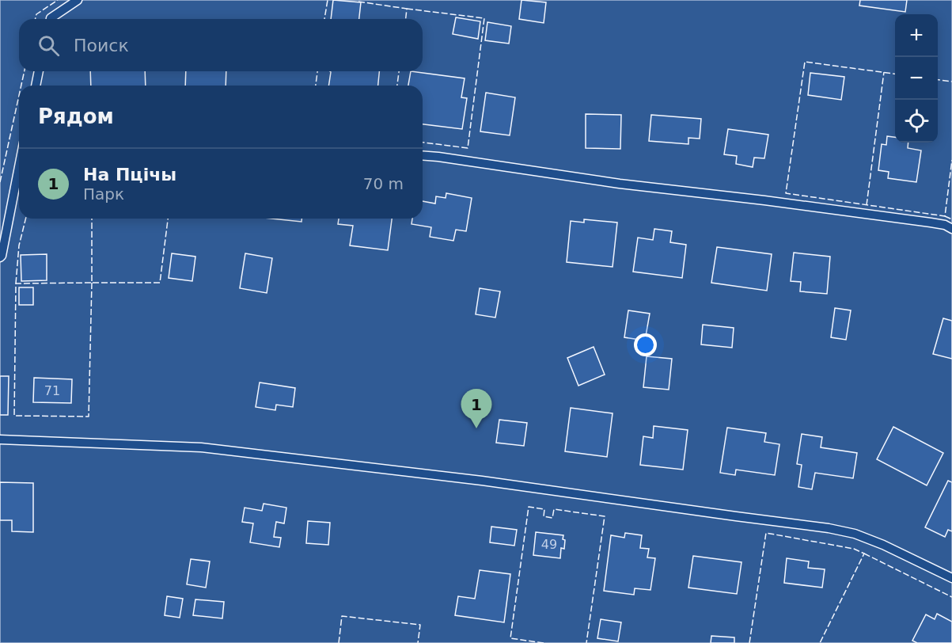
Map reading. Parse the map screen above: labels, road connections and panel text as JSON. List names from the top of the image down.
{
  "house_numbers": ["71", "49"],
  "page": {
    "map_buttons": ["+", "−"],
    "search": "Поиск",
    "heading": "Рядом",
    "list": [
      {
        "mark": "1",
        "name": "На Пцічы",
        "note": "Парк",
        "value": "70 m"
      }
    ],
    "pins": "1"
  }
}
